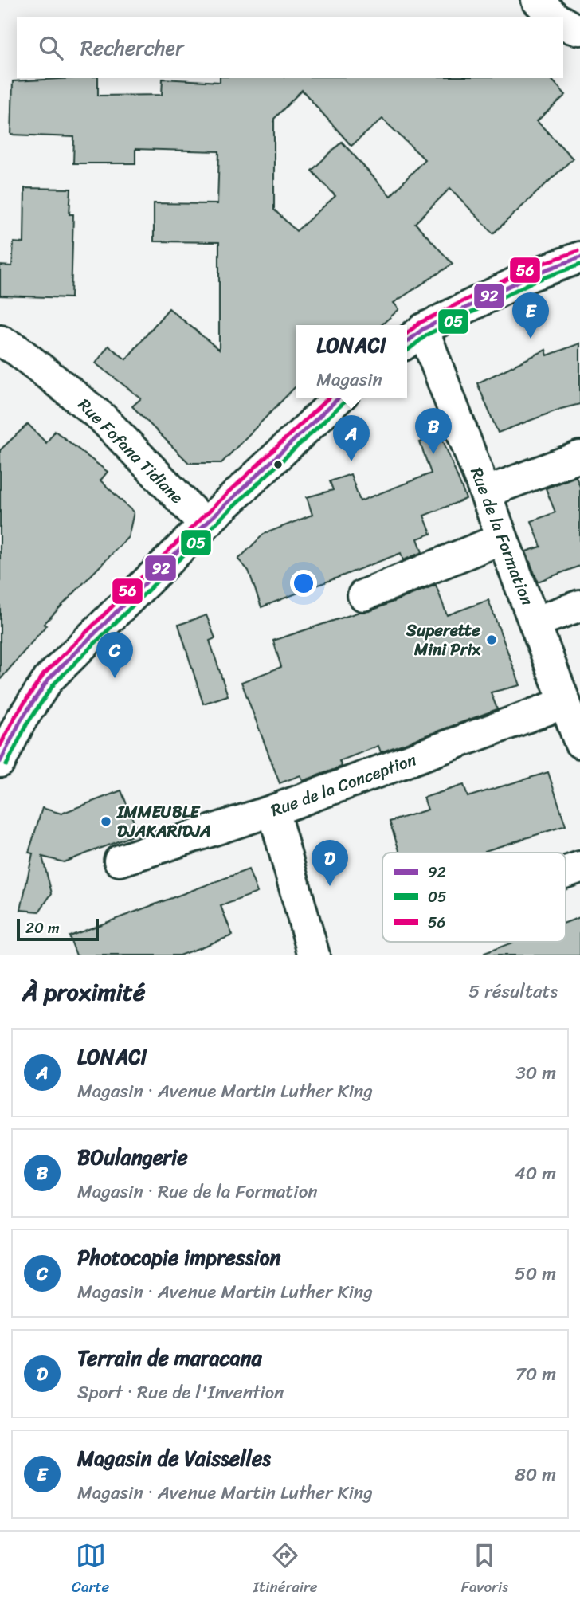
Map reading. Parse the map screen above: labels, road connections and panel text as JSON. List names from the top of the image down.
{
  "streets": {
    "street": ["Rue Fofana Tidiane", "Rue de la Formation", "Rue de la Conception"]
  },
  "crossings": [
    ["Rue de la Formation", "Rue de la Conception"]
  ],
  "places": ["Superette Mini Prix", "IMMEUBLE DJAKARIDJA"],
  "lines": ["transit line 56", "transit line 92", "transit line 05"],
  "legend": ["92", "05", "56"],
  "scale_bar": "20 m",
  "page": {
    "search": "Rechercher",
    "pins": [
      "E",
      "B",
      "A",
      "C",
      "D"
    ],
    "popup": ["LONACI", "Magasin"],
    "scale": "20 m",
    "heading": ["À proximité", "5 résultats"],
    "list": [
      {
        "mark": "A",
        "name": "LONACI",
        "note": "Magasin · Avenue Martin Luther King",
        "value": "30 m"
      },
      {
        "mark": "B",
        "name": "BOulangerie",
        "note": "Magasin · Rue de la Formation",
        "value": "40 m"
      },
      {
        "mark": "C",
        "name": "Photocopie impression",
        "note": "Magasin · Avenue Martin Luther King",
        "value": "50 m"
      },
      {
        "mark": "D",
        "name": "Terrain de maracana",
        "note": "Sport · Rue de l'Invention",
        "value": "70 m"
      },
      {
        "mark": "E",
        "name": "Magasin de Vaisselles",
        "note": "Magasin · Avenue Martin Luther King",
        "value": "80 m"
      }
    ],
    "nav": ["Carte", "Itinéraire", "Favoris"]
  }
}
